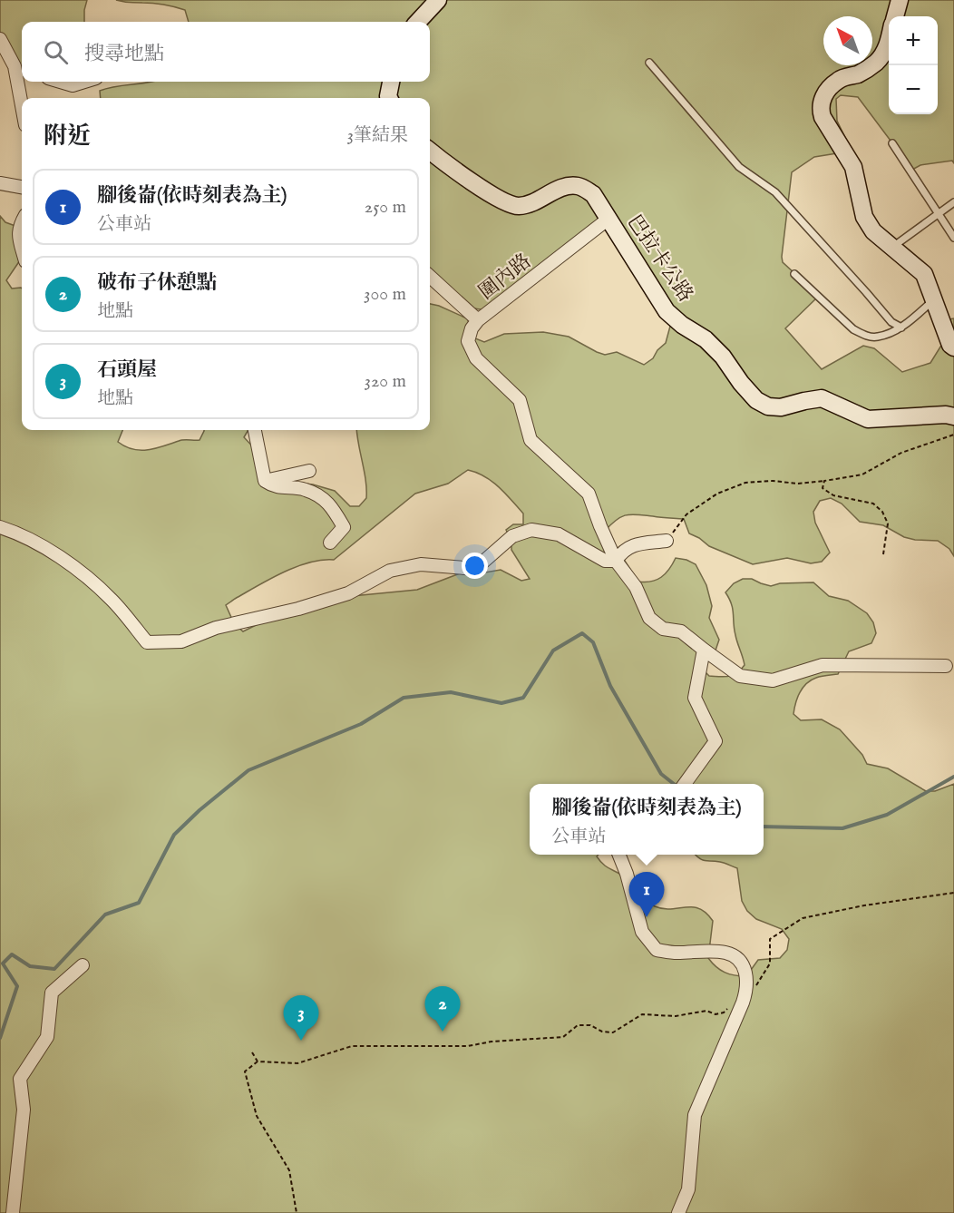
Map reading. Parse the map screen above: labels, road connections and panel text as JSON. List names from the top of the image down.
{
  "streets": {
    "main road": ["巴拉卡公路"],
    "street": ["圍內路"]
  },
  "crossings": [
    ["巴拉卡公路", "圍內路"]
  ],
  "north": "top left",
  "page": {
    "map_buttons": ["+", "−"],
    "search": "搜尋地點",
    "heading": ["附近", "3筆結果"],
    "list": [
      {
        "mark": "1",
        "name": "腳後崙(依時刻表為主)",
        "note": "公車站",
        "value": "250 m"
      },
      {
        "mark": "2",
        "name": "破布子休憩點",
        "note": "地點",
        "value": "300 m"
      },
      {
        "mark": "3",
        "name": "石頭屋",
        "note": "地點",
        "value": "320 m"
      }
    ],
    "popup": ["腳後崙(依時刻表為主)", "公車站"],
    "pins": ["1", "2", "3"]
  }
}
